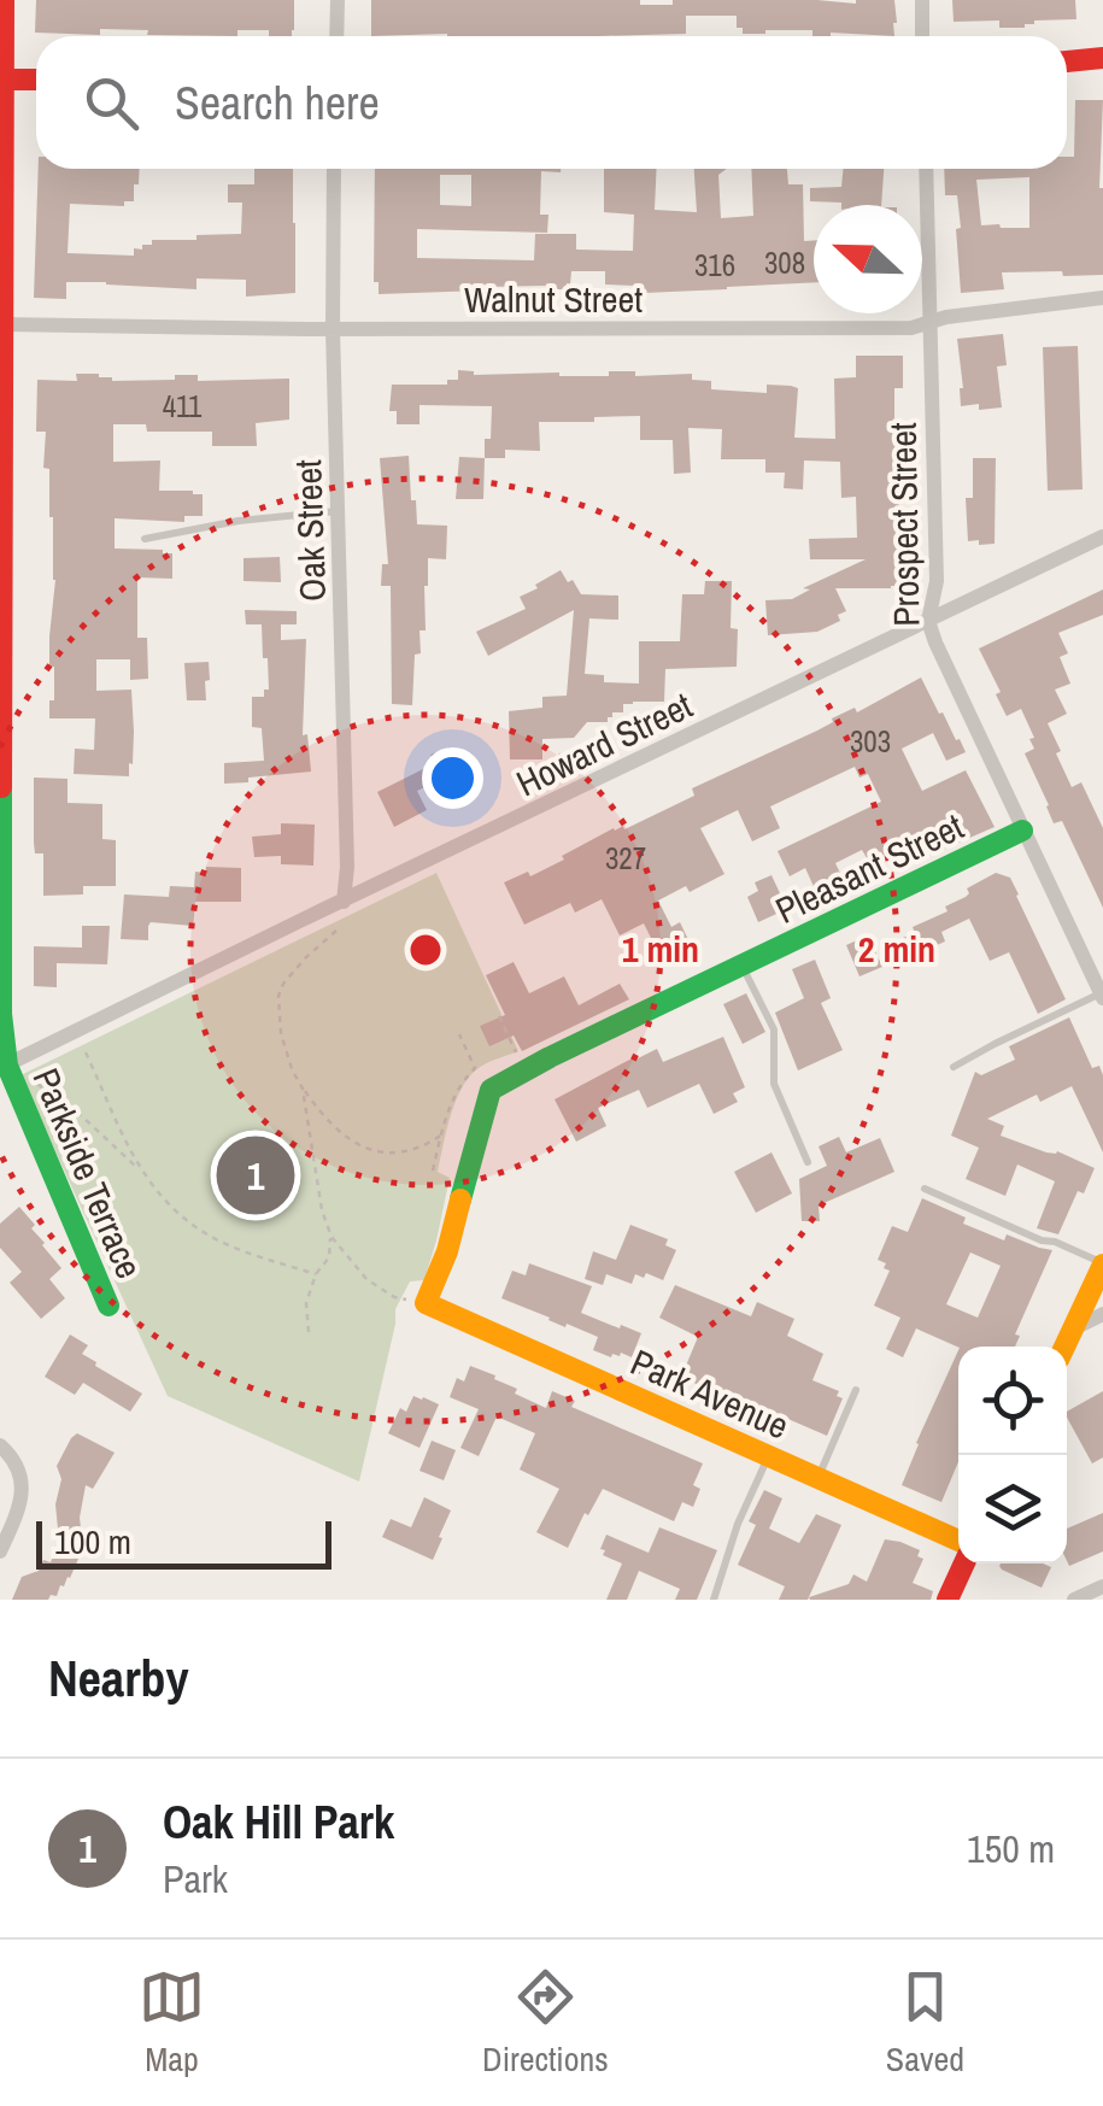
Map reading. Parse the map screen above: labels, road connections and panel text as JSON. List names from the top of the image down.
{
  "streets": {
    "street": [
      "Walnut Street",
      "Prospect Street",
      "Oak Street",
      "Howard Street",
      "Pleasant Street",
      "Parkside Terrace",
      "Park Avenue"
    ]
  },
  "crossings": [
    ["Walnut Street", "Prospect Street"],
    ["Walnut Street", "Oak Street"],
    ["Walnut Street", "Parkside Terrace"],
    ["Prospect Street", "Howard Street"],
    ["Prospect Street", "Pleasant Street"],
    ["Oak Street", "Howard Street"],
    ["Howard Street", "Parkside Terrace"],
    ["Pleasant Street", "Park Avenue"]
  ],
  "house_numbers": [
    "308",
    "316",
    "411",
    "303",
    "327"
  ],
  "scale_bar": "100 m",
  "north": "left",
  "page": {
    "search": "Search here",
    "pins": "1",
    "scale": "100 m",
    "heading": "Nearby",
    "list": [
      {
        "mark": "1",
        "name": "Oak Hill Park",
        "note": "Park",
        "value": "150 m"
      }
    ],
    "nav": ["Map", "Directions", "Saved"]
  },
  "rings": ["1 min", "2 min"]
}
